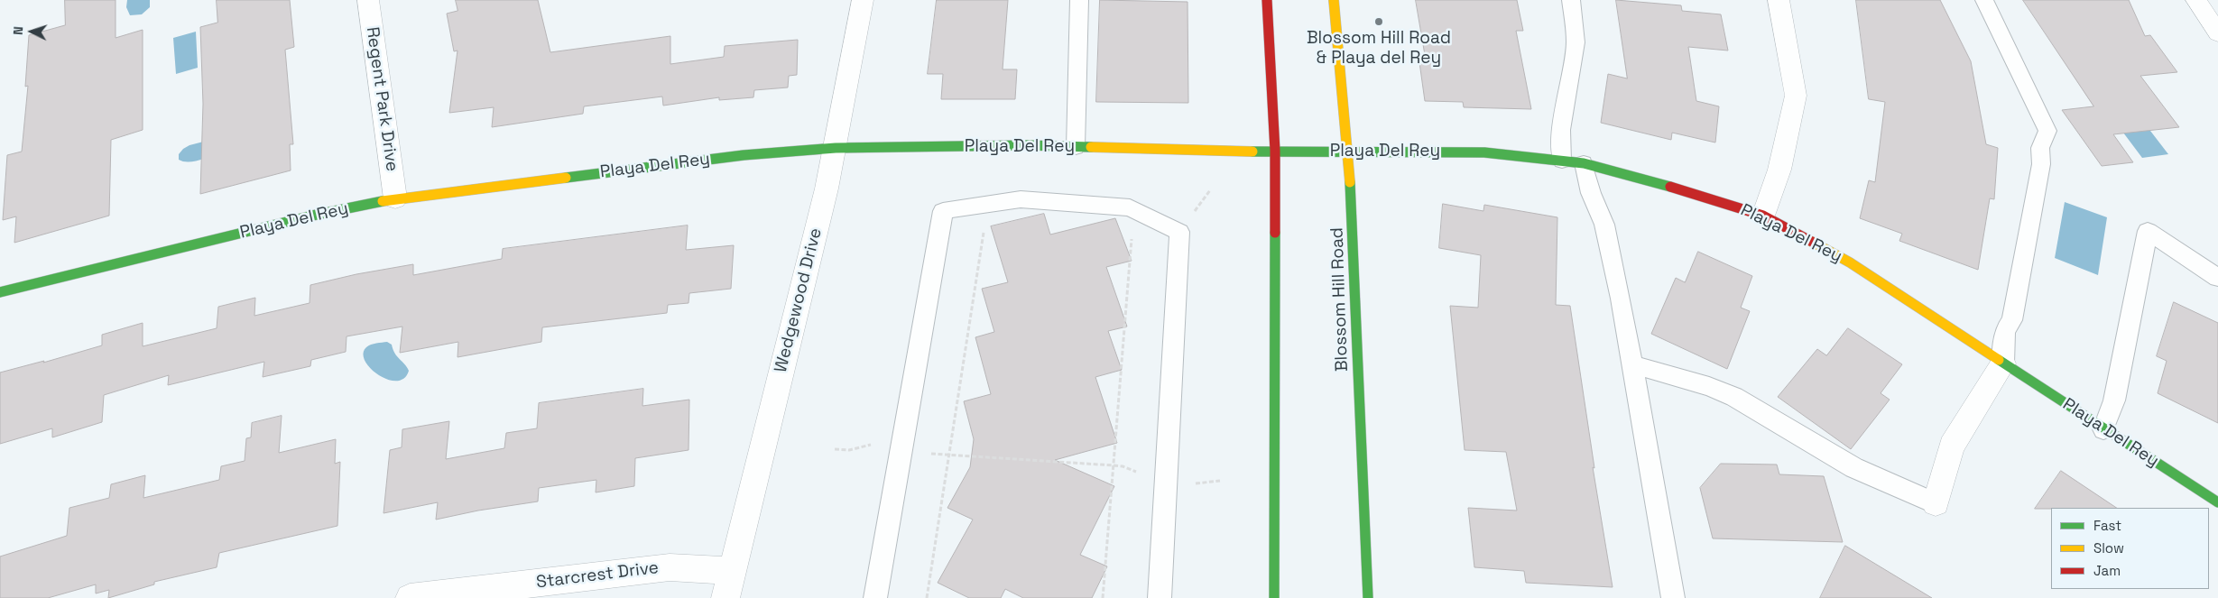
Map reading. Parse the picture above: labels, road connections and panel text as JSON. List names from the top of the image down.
{
  "streets": {
    "street": [
      "Regent Park Drive",
      "Playa Del Rey",
      "Blossom Hill Road",
      "Wedgewood Drive",
      "Starcrest Drive"
    ]
  },
  "crossings": [
    ["Regent Park Drive", "Playa Del Rey"],
    ["Playa Del Rey", "Blossom Hill Road"],
    ["Playa Del Rey", "Wedgewood Drive"],
    ["Wedgewood Drive", "Starcrest Drive"]
  ],
  "places": ["Blossom Hill Road & Playa del Rey"],
  "legend": ["Fast", "Slow", "Jam"],
  "north": "left"
}
